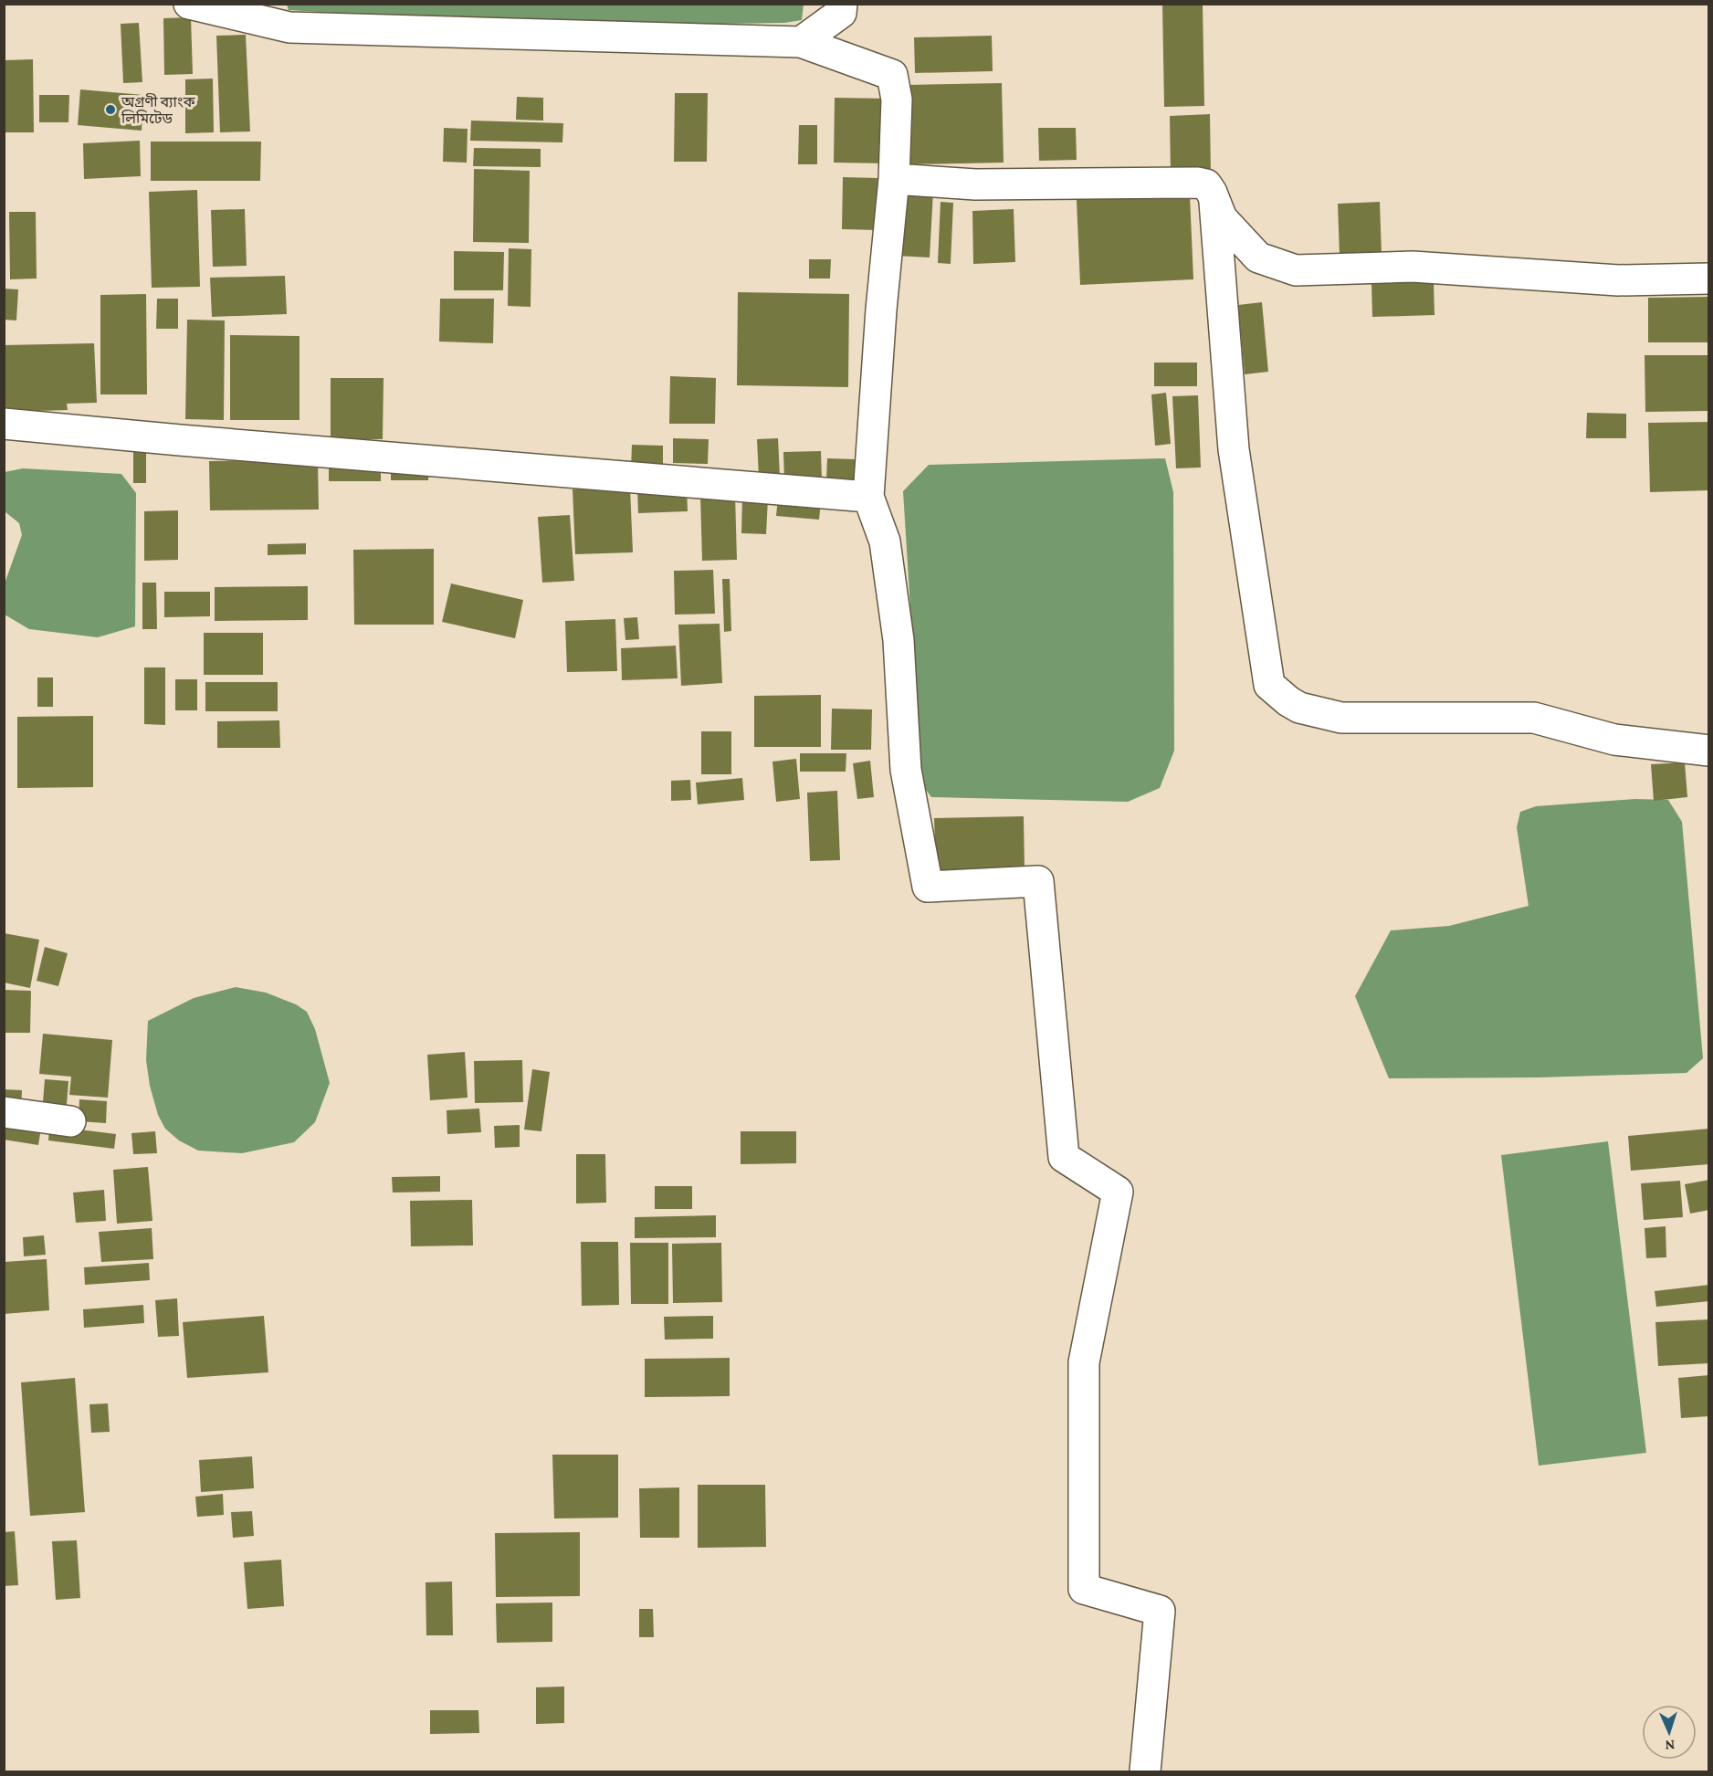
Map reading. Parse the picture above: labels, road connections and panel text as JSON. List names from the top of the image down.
{
  "places": ["অগ্রণী ব্যাংক লিমিটেড"],
  "north": "bottom"
}
